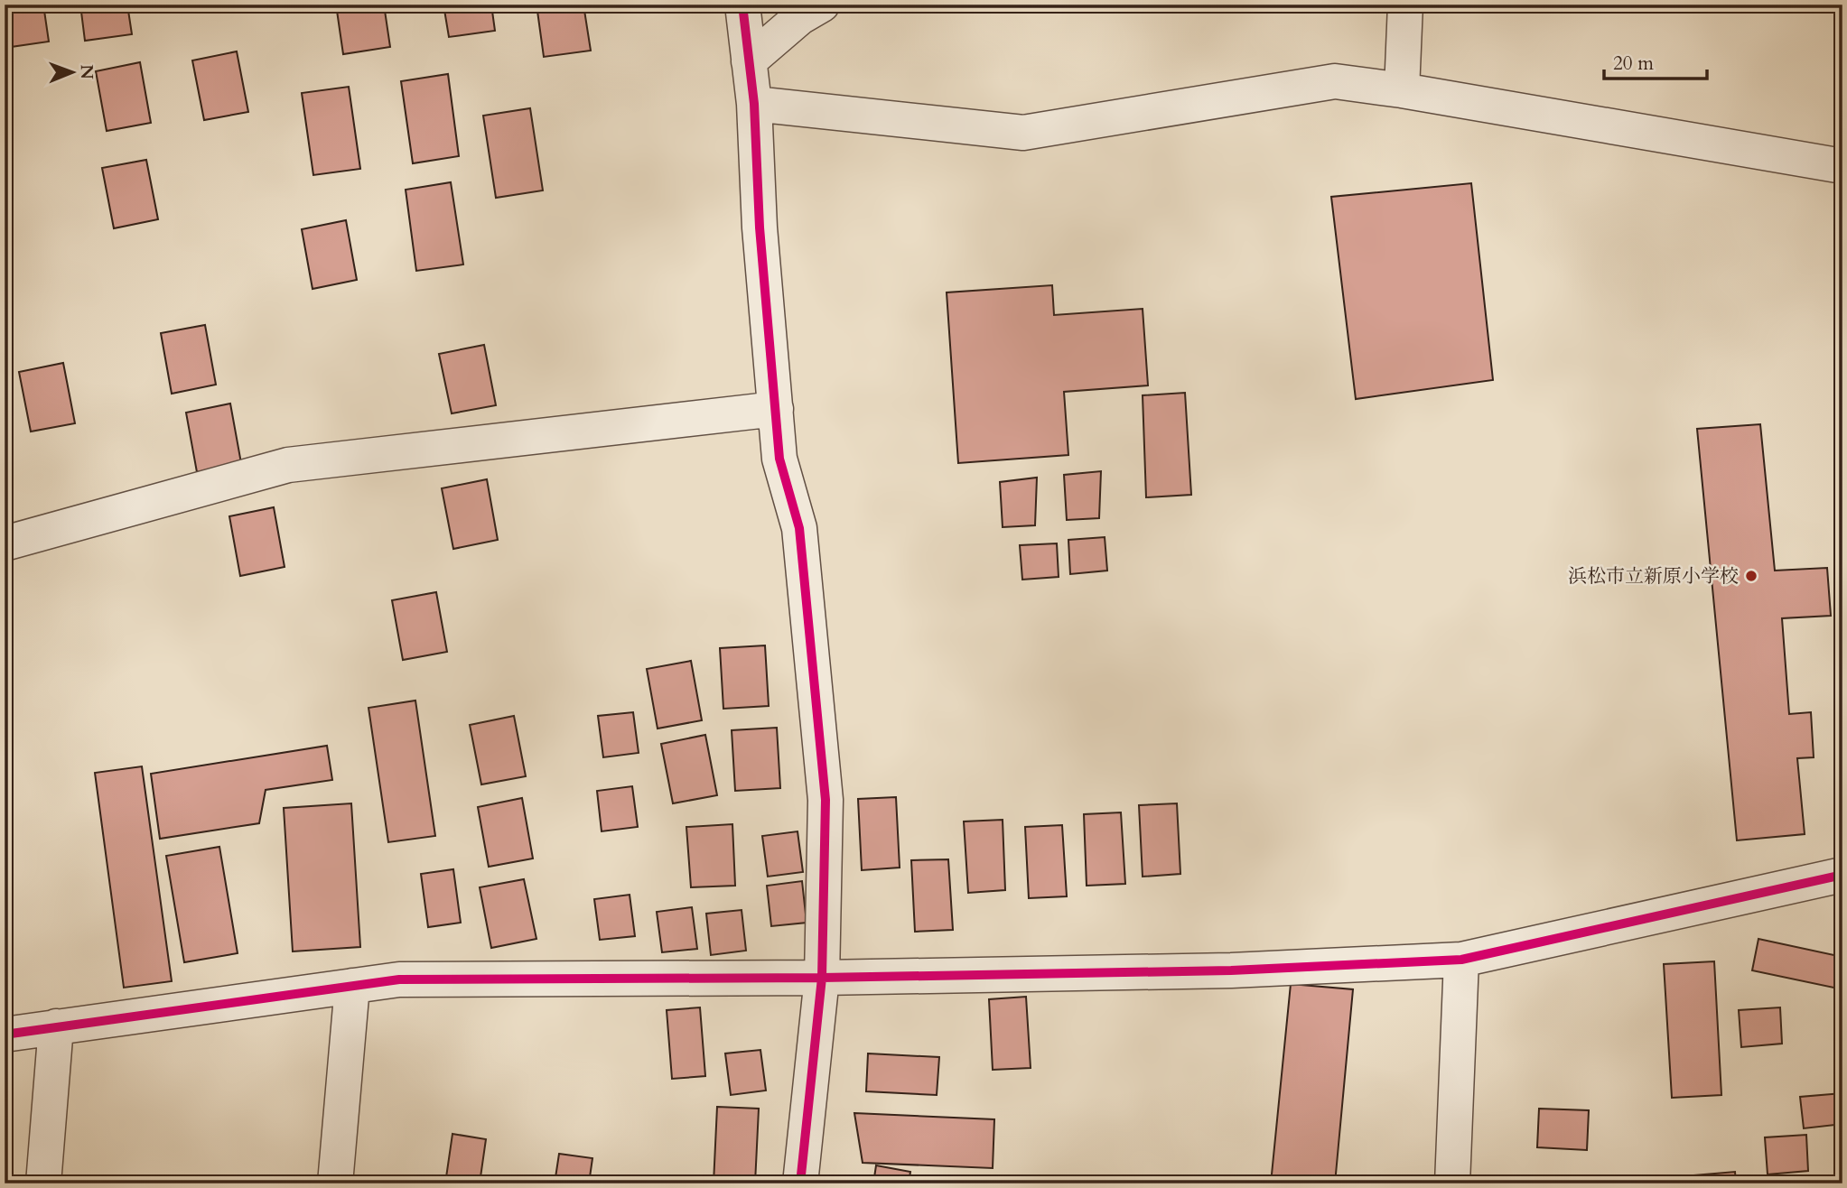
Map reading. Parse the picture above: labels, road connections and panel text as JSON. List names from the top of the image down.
{
  "places": ["浜松市立新原小学校"],
  "scale_bar": "20 m",
  "north": "right"
}
